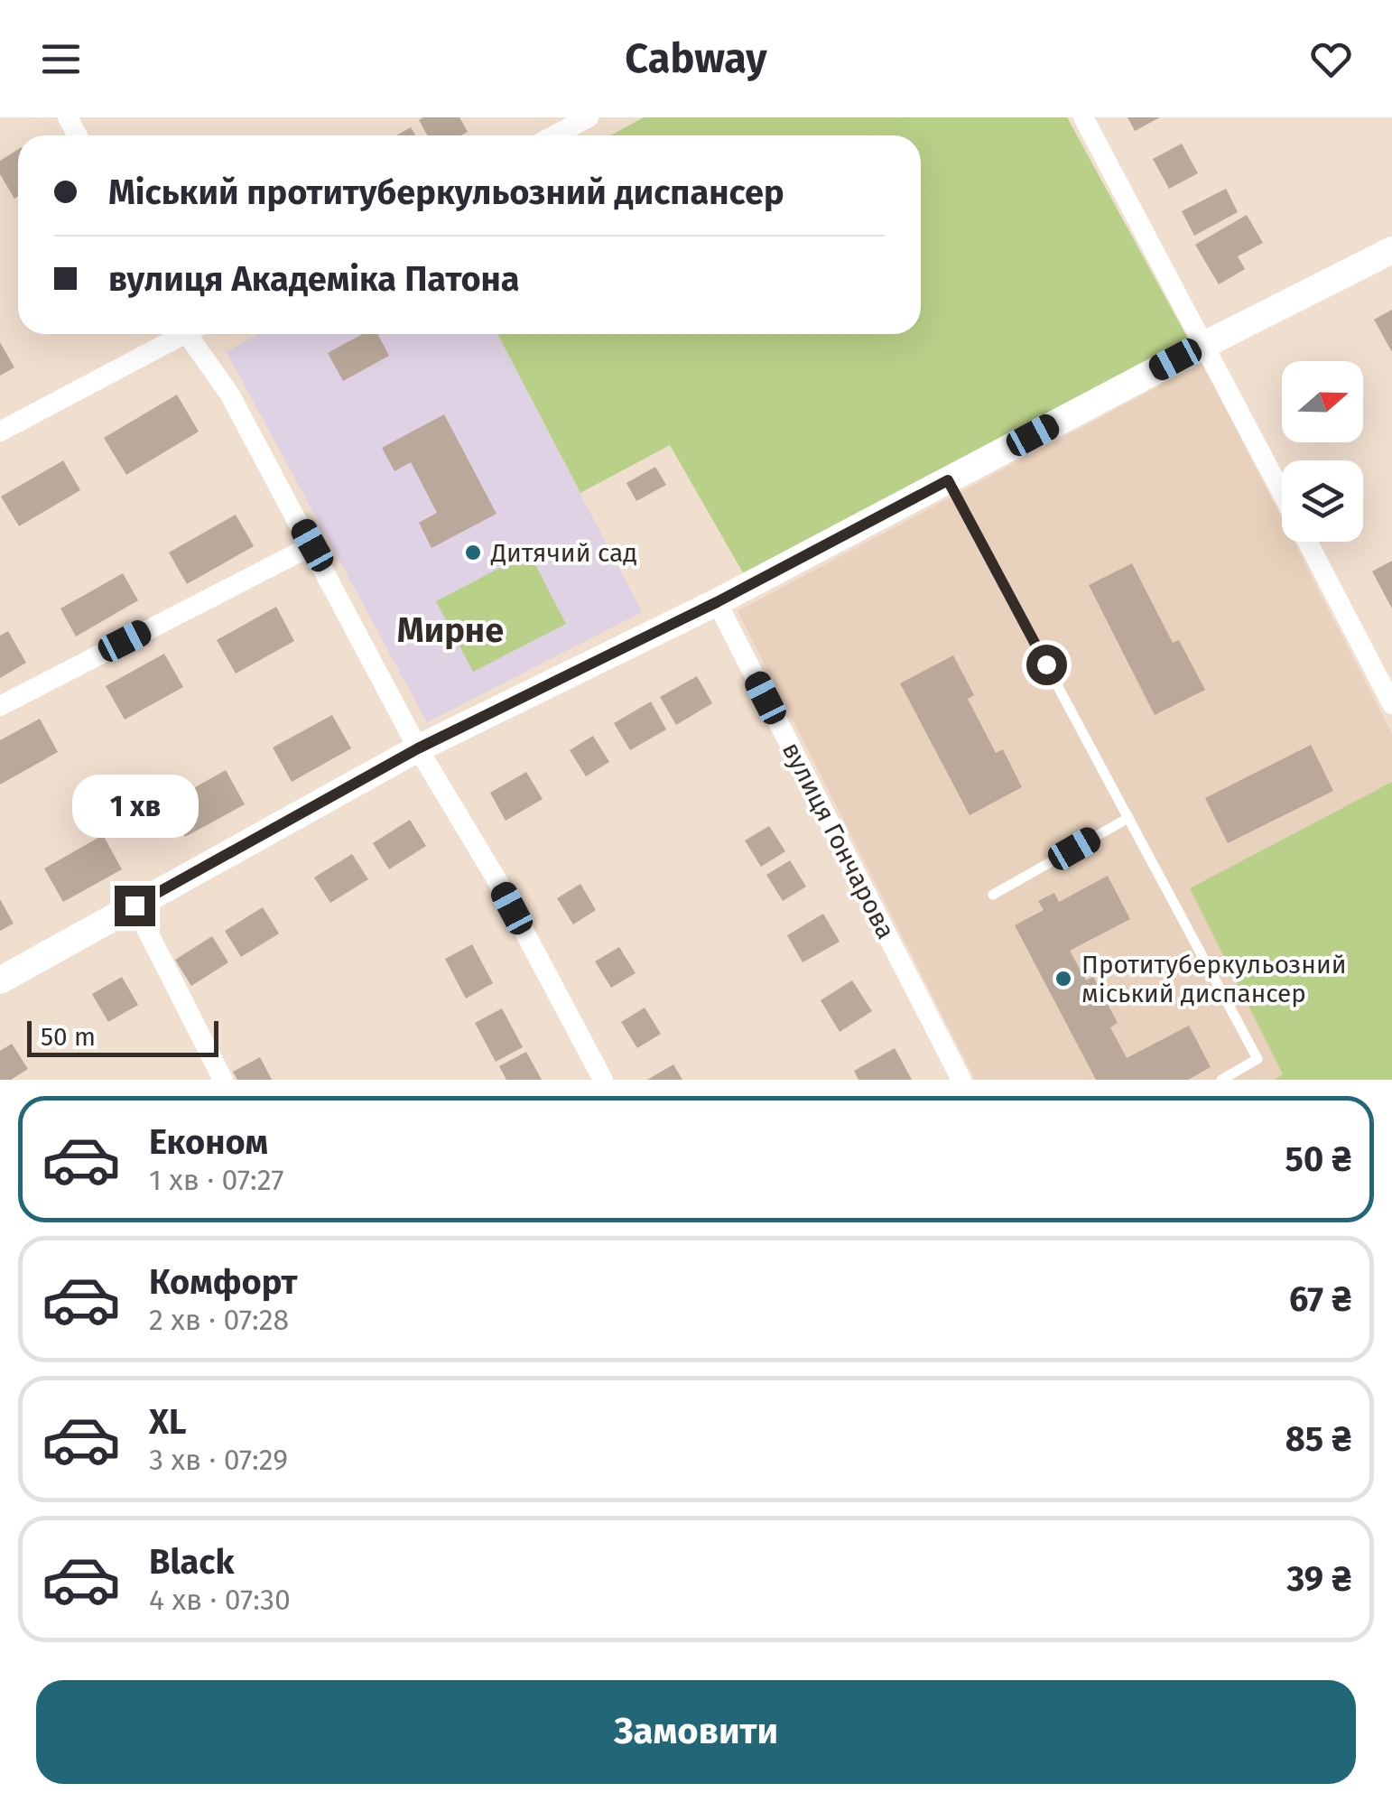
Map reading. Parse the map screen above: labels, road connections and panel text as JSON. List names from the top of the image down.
{
  "streets": {
    "street": ["вулиця Гончарова"]
  },
  "districts": ["Мирне"],
  "places": ["Дитячий сад", "Протитуберкульозний міський диспансер"],
  "scale_bar": "50 m",
  "north": "right",
  "page": {
    "header": "Cabway",
    "banner": ["Міський протитуберкульозний диспансер", "вулиця Академіка Патона"],
    "bubble": "1 хв",
    "scale": "50 m",
    "list": [
      {
        "name": "Економ",
        "note": "1 хв · 07:27",
        "value": "50 ₴"
      },
      {
        "name": "Комфорт",
        "note": "2 хв · 07:28",
        "value": "67 ₴"
      },
      {
        "name": "XL",
        "note": "3 хв · 07:29",
        "value": "85 ₴"
      },
      {
        "name": "Black",
        "note": "4 хв · 07:30",
        "value": "39 ₴"
      }
    ],
    "buttons": "Замовити"
  }
}
